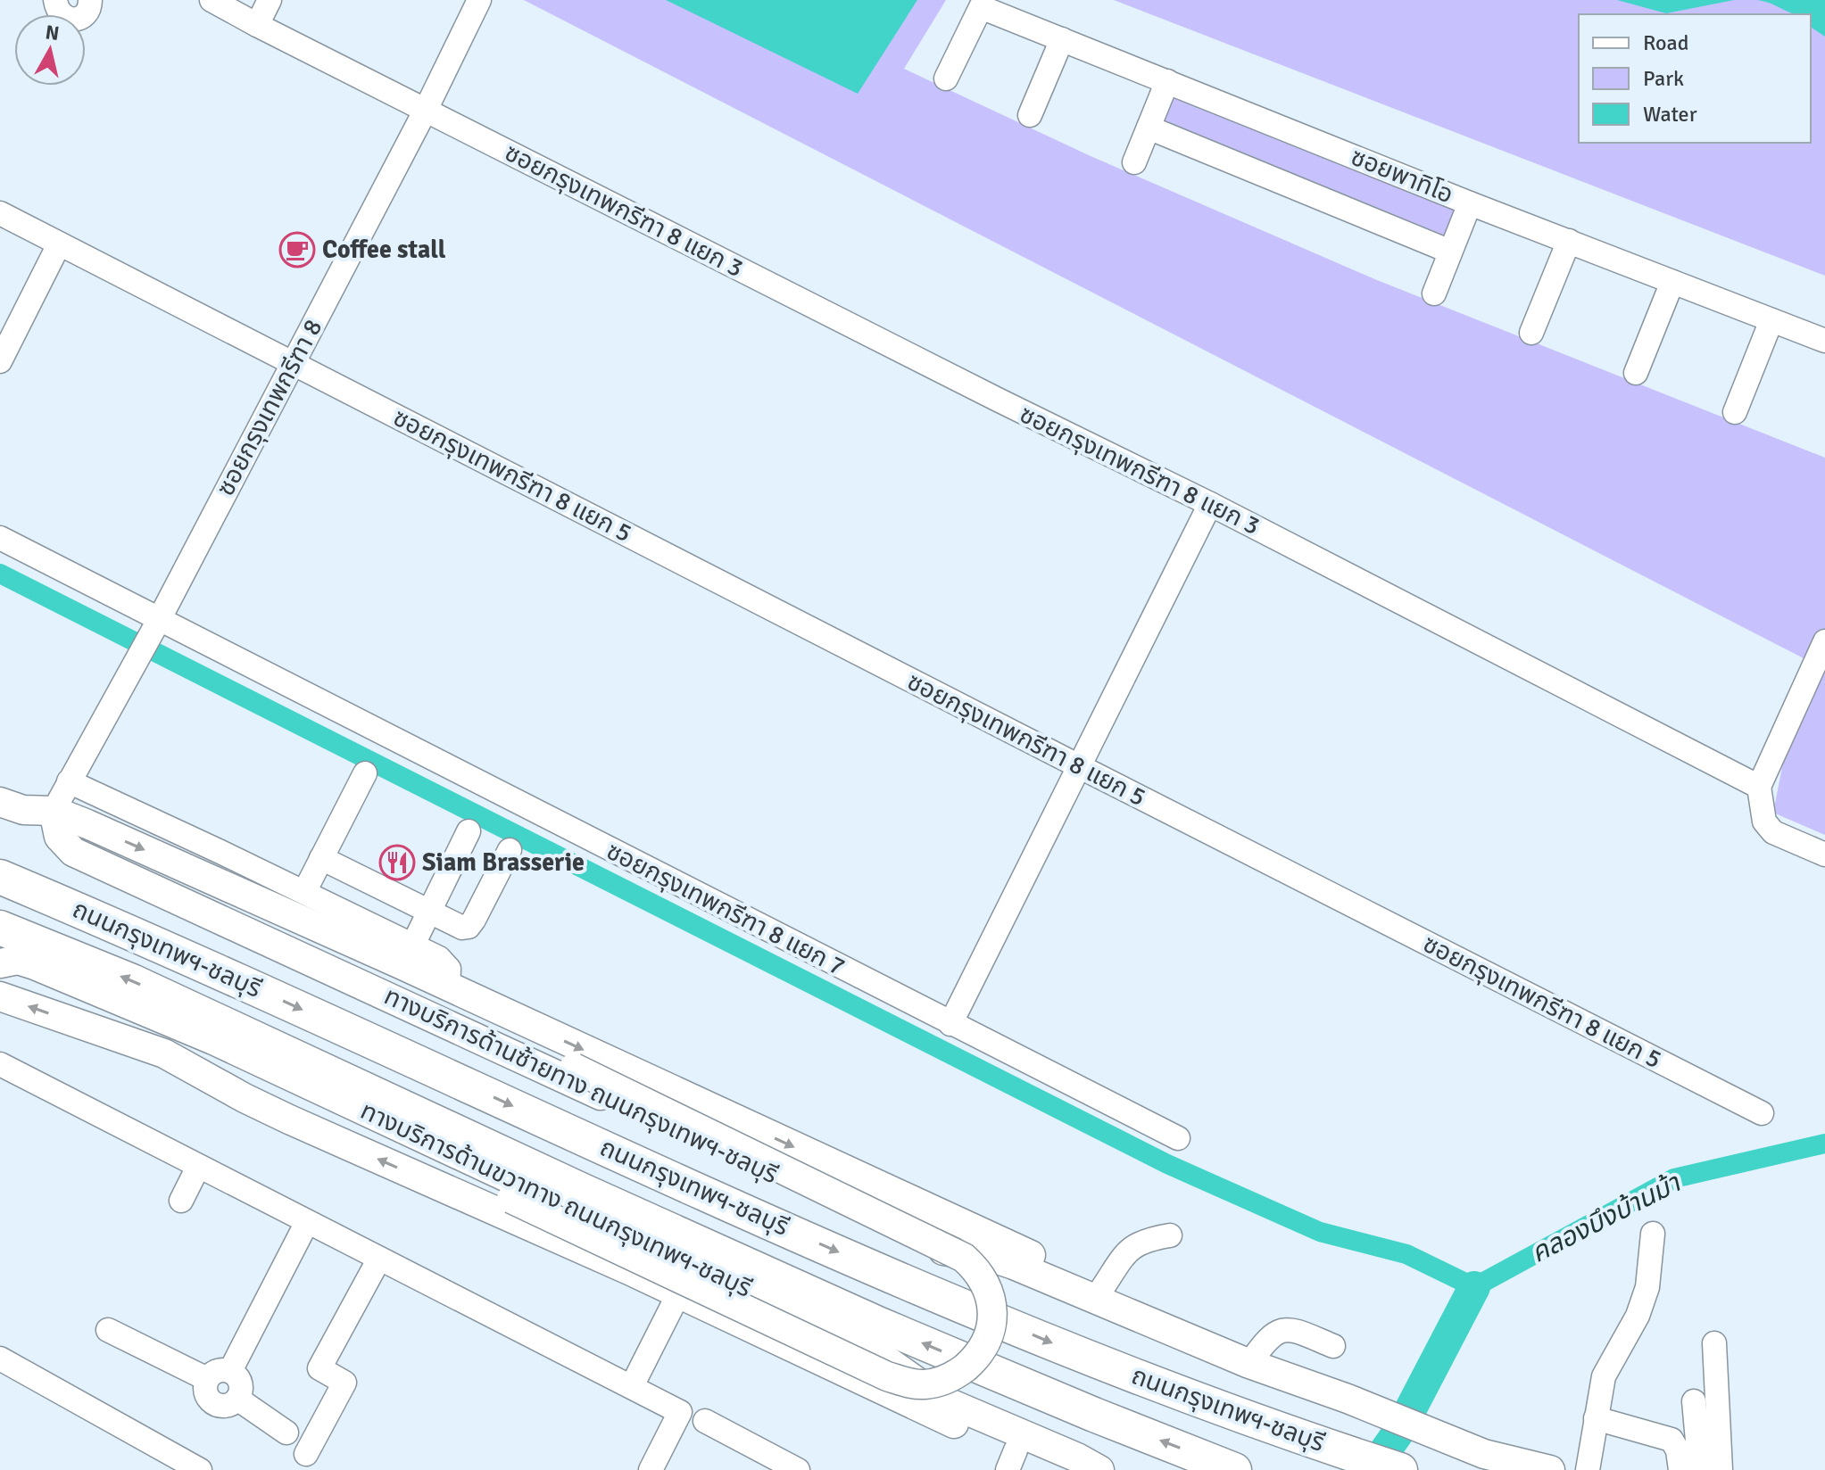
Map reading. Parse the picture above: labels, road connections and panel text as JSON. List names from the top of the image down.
{
  "streets": {
    "highway": ["ถนนกรุงเทพฯ-ชลบุรี"],
    "main road": ["ทางบริการด้านซ้ายทาง ถนนกรุงเทพฯ-ชลบุรี", "ทางบริการด้านขวาทาง ถนนกรุงเทพฯ-ชลบุรี"],
    "street": [
      "ซอยพาทิโอ",
      "ซอยกรุงเทพกรีฑา 8 แยก 3",
      "ซอยกรุงเทพกรีฑา 8",
      "ซอยกรุงเทพกรีฑา 8 แยก 5",
      "ซอยกรุงเทพกรีฑา 8 แยก 7"
    ]
  },
  "crossings": [
    ["ซอยกรุงเทพกรีฑา 8 แยก 3", "ซอยกรุงเทพกรีฑา 8"],
    ["ซอยกรุงเทพกรีฑา 8", "ซอยกรุงเทพกรีฑา 8 แยก 5"],
    ["ซอยกรุงเทพกรีฑา 8", "ซอยกรุงเทพกรีฑา 8 แยก 7"],
    ["ซอยกรุงเทพกรีฑา 8", "ทางบริการด้านซ้ายทาง ถนนกรุงเทพฯ-ชลบุรี"]
  ],
  "water": ["คลองบึงบ้านม้า"],
  "places": {
    "cafe": ["Coffee stall"],
    "restaurant": ["Siam Brasserie"]
  },
  "legend": ["Road", "Park", "Water"],
  "north": "top"
}
